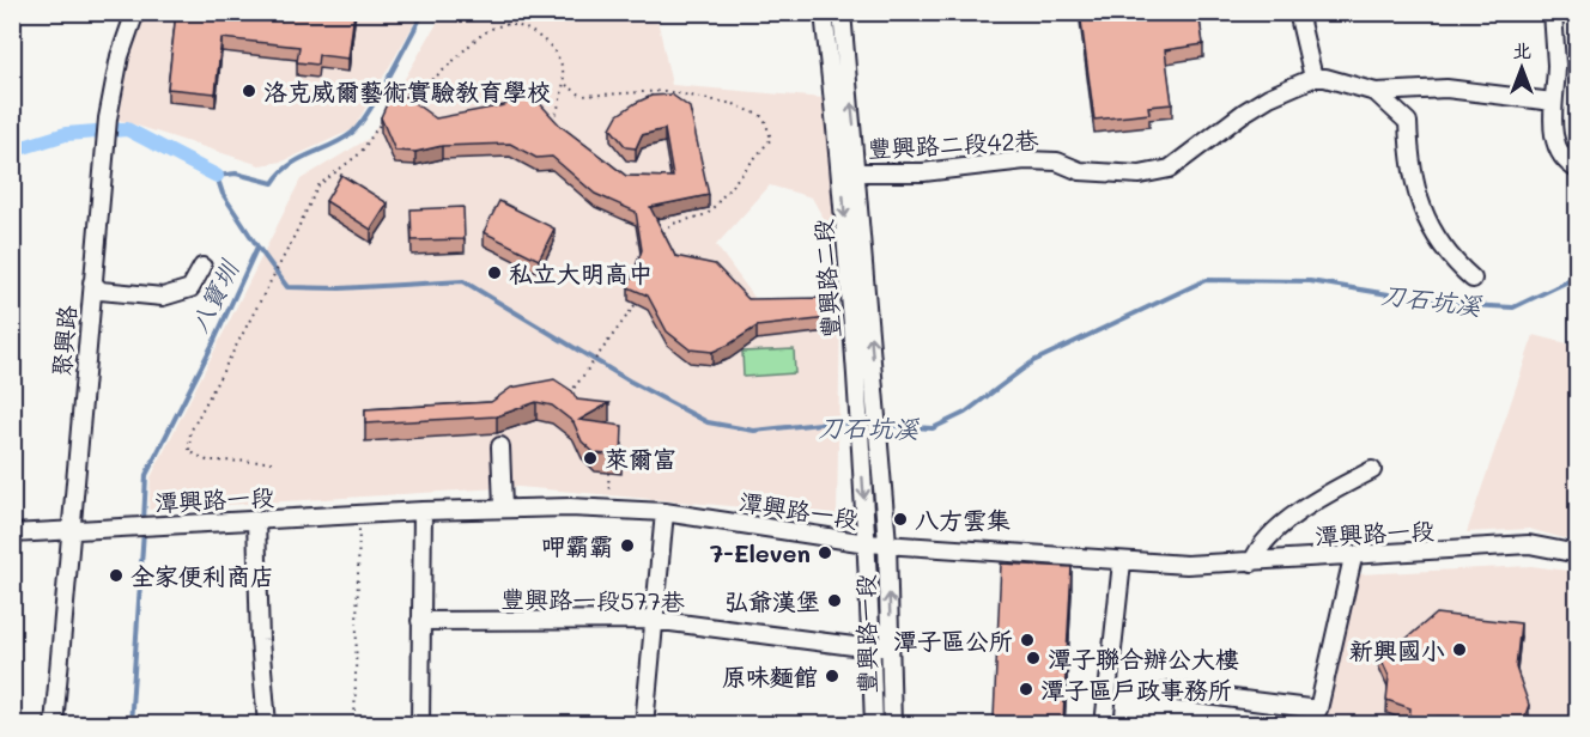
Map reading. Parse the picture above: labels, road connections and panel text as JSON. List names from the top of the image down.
{
  "streets": {
    "street": [
      "豐興路二段42巷",
      "豐興路二段",
      "聚興路",
      "潭興路一段",
      "豐興路一段577巷",
      "豐興路一段"
    ]
  },
  "crossings": [
    ["豐興路二段42巷", "豐興路二段"],
    ["豐興路二段", "潭興路一段"],
    ["豐興路二段", "豐興路一段"],
    ["聚興路", "潭興路一段"],
    ["潭興路一段", "豐興路一段"],
    ["豐興路一段577巷", "豐興路一段"]
  ],
  "water": ["八寶圳", "刀石坑溪"],
  "places": [
    "洛克威爾藝術實驗教育學校",
    "私立大明高中",
    "萊爾富",
    "八方雲集",
    "呷霸霸",
    "7-Eleven",
    "全家便利商店",
    "弘爺漢堡",
    "潭子區公所",
    "新興國小",
    "潭子聯合辦公大樓",
    "原味麵館",
    "潭子區戶政事務所"
  ],
  "north": "top"
}
